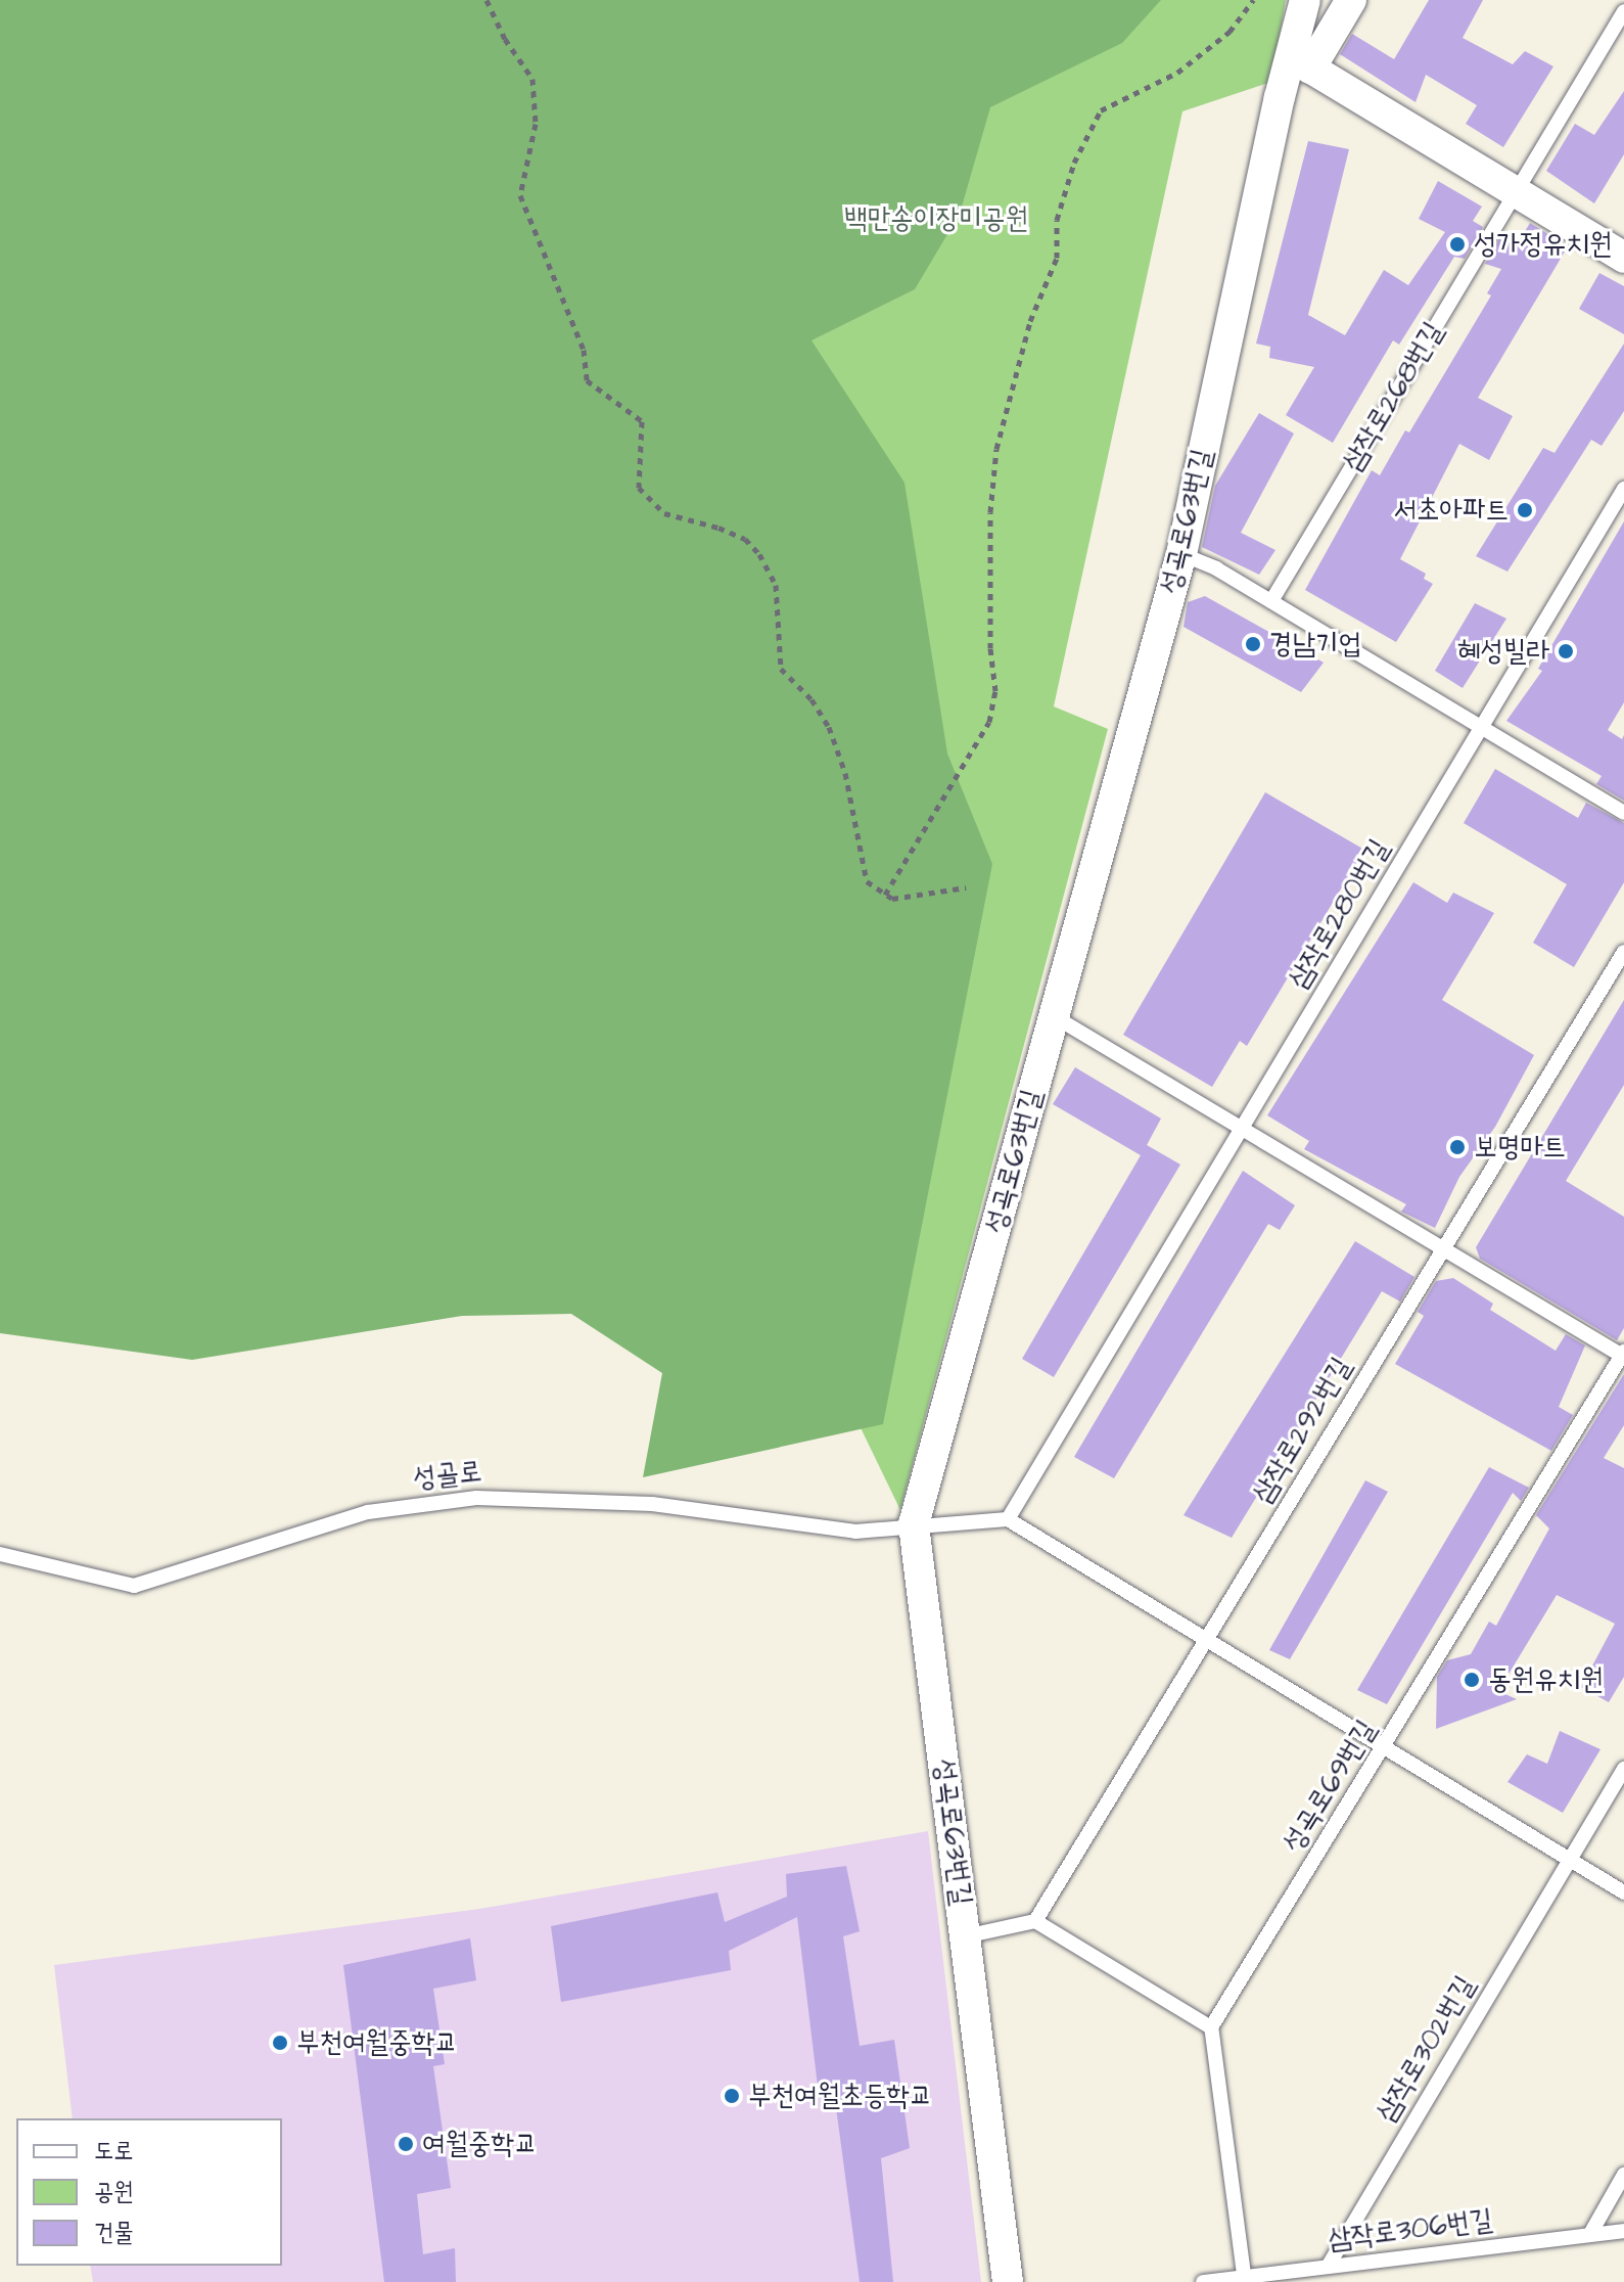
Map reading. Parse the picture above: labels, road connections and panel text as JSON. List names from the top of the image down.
{
  "streets": {
    "street": ["성곡로63번길"],
    "lane": [
      "삼작로268번길",
      "삼작로280번길",
      "삼작로292번길",
      "성골로",
      "성곡로69번길",
      "삼작로302번길",
      "삼작로306번길"
    ]
  },
  "crossings": [
    ["성곡로63번길", "성골로"],
    ["삼작로302번길", "삼작로306번길"]
  ],
  "parks": ["백만송이장미공원"],
  "places": [
    "성가정유치원",
    "서초아파트",
    "경남기업",
    "혜성빌라",
    "보명마트",
    "동원유치원",
    "부천여월중학교",
    "부천여월초등학교",
    "여월중학교"
  ],
  "legend": ["도로", "공원", "건물"]
}
